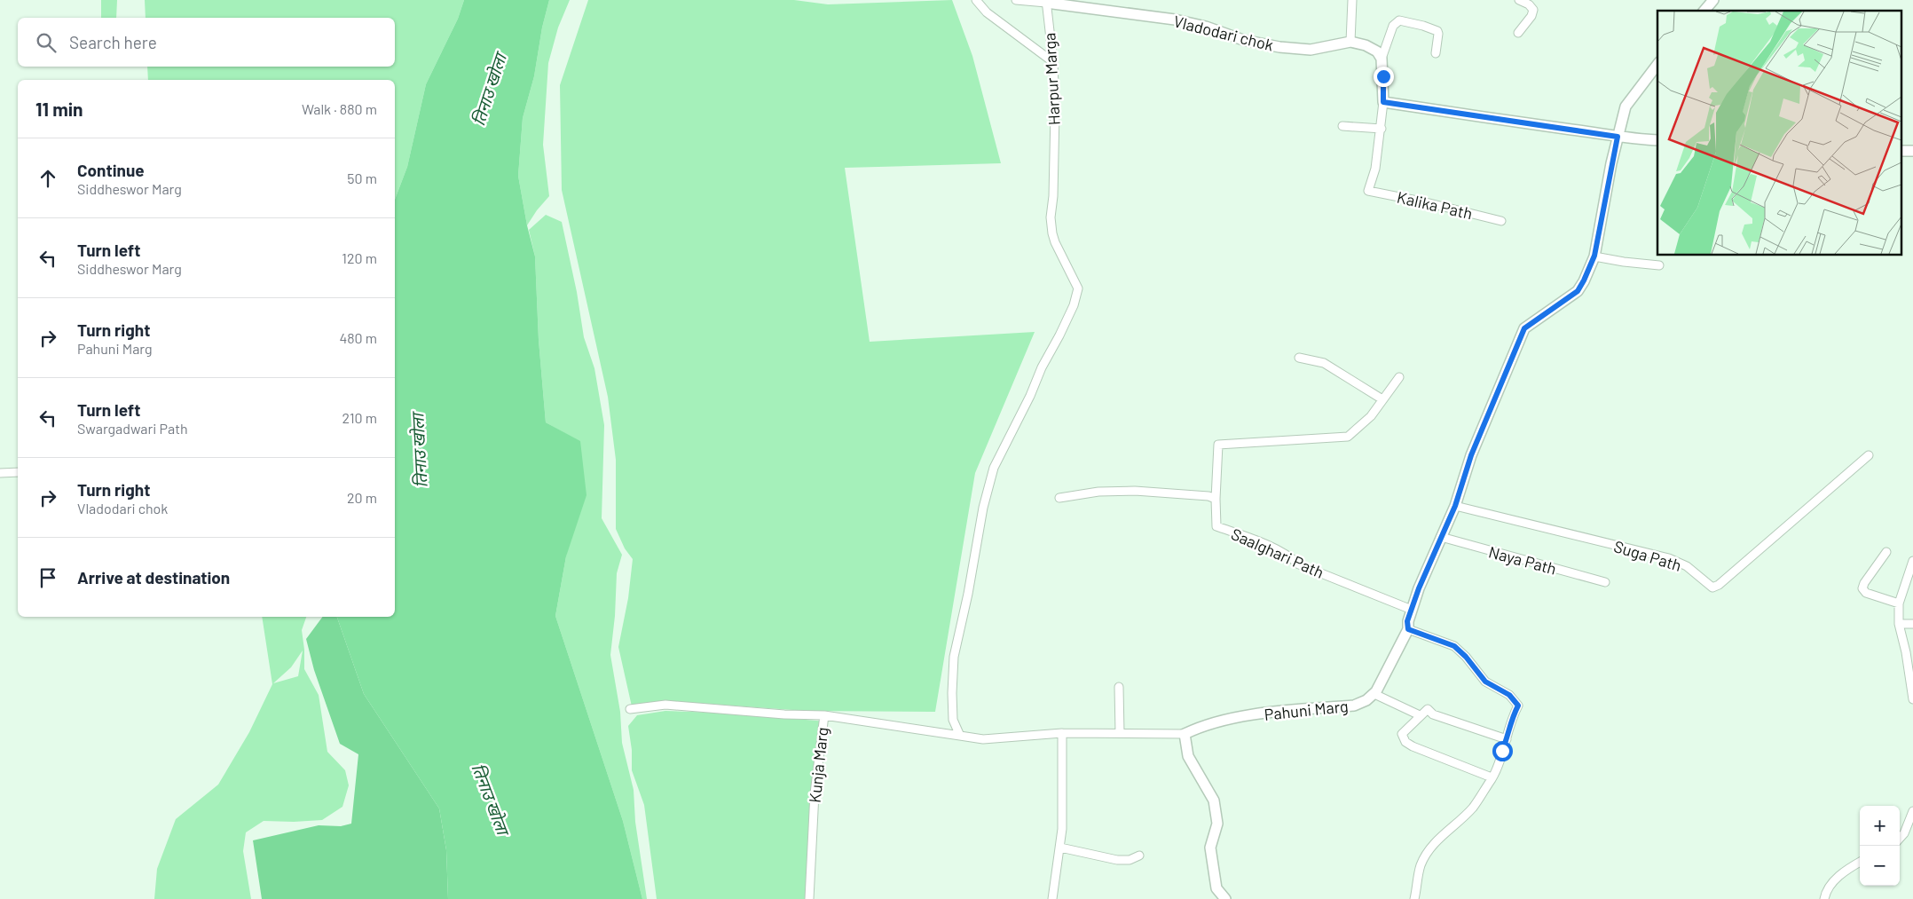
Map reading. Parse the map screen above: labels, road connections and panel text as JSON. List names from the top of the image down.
{
  "streets": {
    "street": [
      "Vladodari chok",
      "Harpur Marga",
      "Kalika Path",
      "Saalghari Path",
      "Suga Path",
      "Naya Path",
      "Pahuni Marg",
      "Kunja Marg"
    ]
  },
  "crossings": [
    ["Vladodari chok", "Harpur Marga"],
    ["Harpur Marga", "Kunja Marg"],
    ["Pahuni Marg", "Kunja Marg"]
  ],
  "water": ["तिनाउ खोला"],
  "page": {
    "search": "Search here",
    "heading": ["11 min", "Walk · 880 m"],
    "list": [
      ["Continue", "Siddheswor Marg", "50 m"],
      ["Turn left", "Siddheswor Marg", "120 m"],
      ["Turn right", "Pahuni Marg", "480 m"],
      ["Turn left", "Swargadwari Path", "210 m"],
      ["Turn right", "Vladodari chok", "20 m"],
      "Arrive at destination"
    ],
    "map_buttons": ["+", "−"]
  }
}
